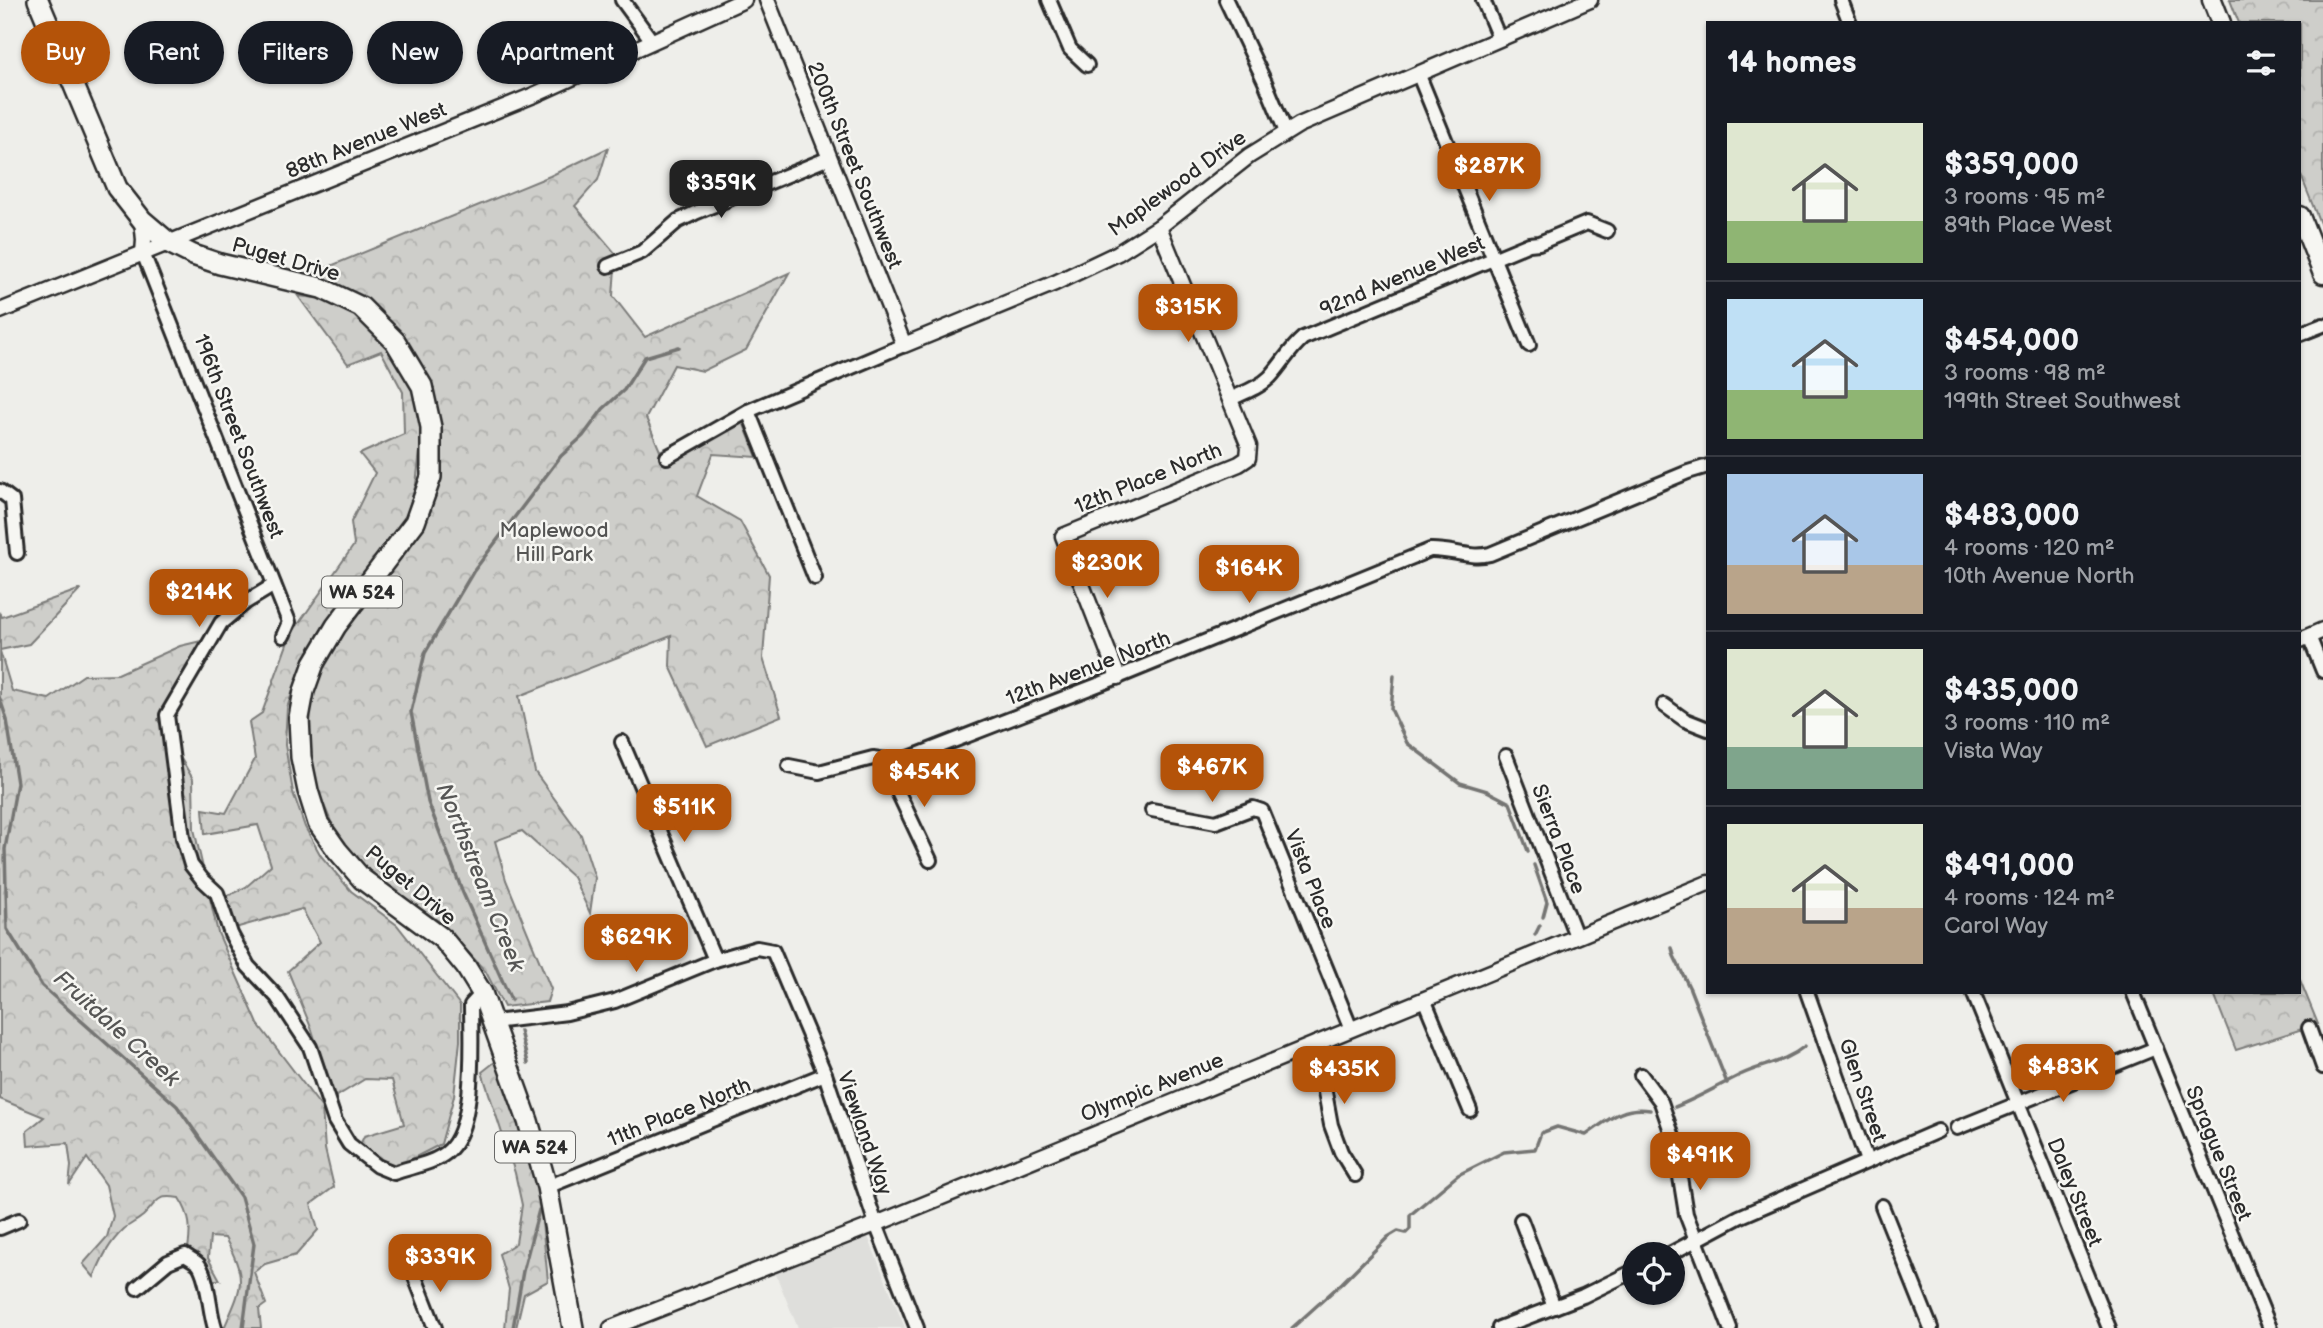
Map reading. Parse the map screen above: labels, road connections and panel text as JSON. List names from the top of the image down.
{
  "streets": {
    "main road": ["Puget Drive", "WA 524"],
    "street": [
      "88th Avenue West",
      "200th Street Southwest",
      "Maplewood Drive",
      "92nd Avenue West",
      "196th Street Southwest",
      "12th Place North",
      "12th Avenue North",
      "Sierra Place",
      "Vista Place",
      "Olympic Avenue",
      "Glen Street",
      "11th Place North",
      "Viewland Way",
      "Sprague Street",
      "Daley Street"
    ]
  },
  "crossings": [
    ["88th Avenue West", "Puget Drive"],
    ["88th Avenue West", "196th Street Southwest"],
    ["88th Avenue West", "WA 524"],
    ["200th Street Southwest", "Maplewood Drive"],
    ["Puget Drive", "WA 524"],
    ["Puget Drive", "11th Place North"],
    ["92nd Avenue West", "12th Place North"],
    ["12th Place North", "12th Avenue North"],
    ["Sierra Place", "Olympic Avenue"],
    ["Vista Place", "Olympic Avenue"],
    ["Olympic Avenue", "Viewland Way"],
    ["11th Place North", "Viewland Way"]
  ],
  "water": ["Northstream Creek", "Fruitdale Creek"],
  "parks": ["Maplewood Hill Park"],
  "page": {
    "chip": [
      "Buy",
      "Rent",
      "Filters",
      "New",
      "Apartment"
    ],
    "heading": "14 homes",
    "list": [
      {
        "name": "$359,000",
        "note": "3 rooms · 95 m² · 89th Place West"
      },
      {
        "name": "$454,000",
        "note": "3 rooms · 98 m² · 199th Street Southwest"
      },
      {
        "name": "$483,000",
        "note": "4 rooms · 120 m² · 10th Avenue North"
      },
      {
        "name": "$435,000",
        "note": "3 rooms · 110 m² · Vista Way"
      },
      {
        "name": "$491,000",
        "note": "4 rooms · 124 m² · Carol Way"
      }
    ],
    "price": [
      "$287K",
      "$359K",
      "$315K",
      "$230K",
      "$164K",
      "$214K",
      "$467K",
      "$454K",
      "$511K",
      "$629K",
      "$483K",
      "$435K",
      "$491K",
      "$339K"
    ]
  }
}
